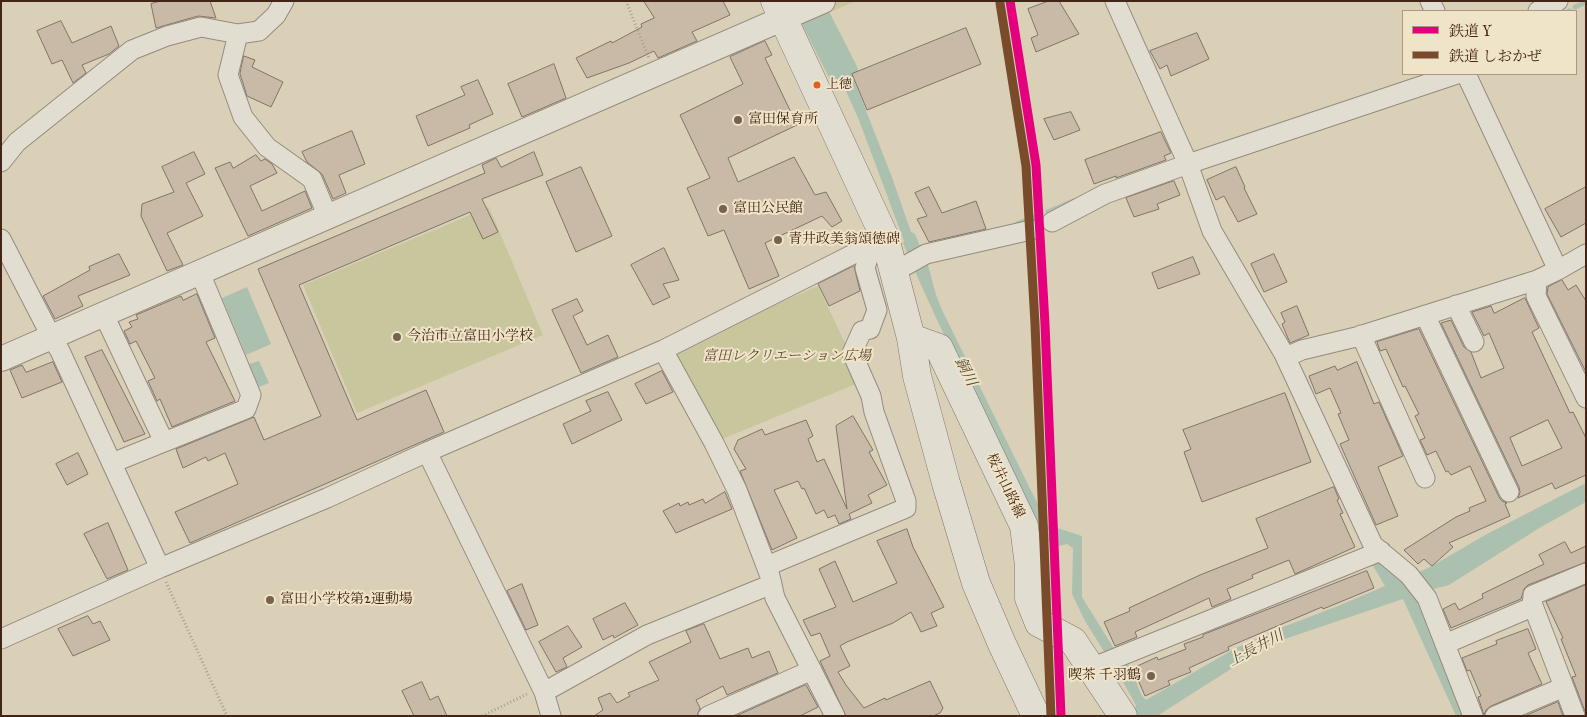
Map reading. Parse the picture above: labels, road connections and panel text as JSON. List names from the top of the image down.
{
  "streets": {
    "main road": ["桜井山路線"]
  },
  "water": ["銅川", "上長井川"],
  "parks": ["富田レクリエーション広場"],
  "places": [
    "上徳",
    "富田保育所",
    "富田公民館",
    "青井政美翁頌徳碑",
    "今治市立富田小学校",
    "富田小学校第2運動場",
    "喫茶 千羽鶴"
  ],
  "lines": ["rail line Y", "rail line しおかぜ"],
  "legend": ["鉄道 Y", "鉄道 しおかぜ"]
}
